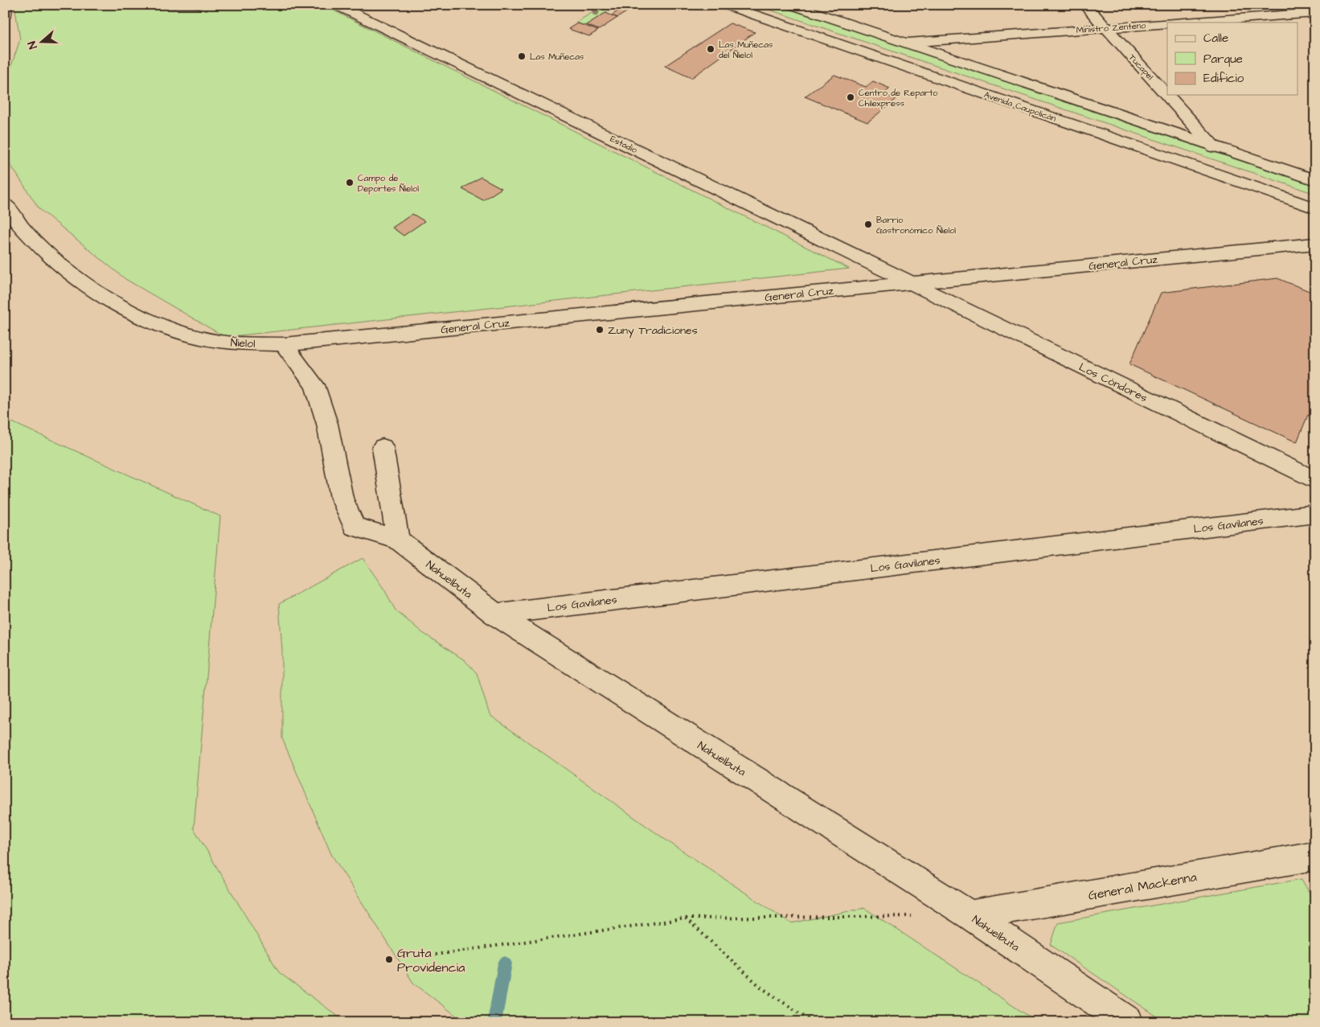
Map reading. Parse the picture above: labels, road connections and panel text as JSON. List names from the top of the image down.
{
  "streets": {
    "street": [
      "Ministro Zenteno",
      "Tucapel",
      "Avenida Caupolicán",
      "Estadio",
      "General Cruz",
      "Ñielol",
      "Los Cóndores",
      "Los Gavilanes",
      "Nahuelbuta",
      "General Mackenna"
    ]
  },
  "crossings": [
    ["Ministro Zenteno", "Tucapel"],
    ["Ministro Zenteno", "Avenida Caupolicán"],
    ["Estadio", "General Cruz"],
    ["Estadio", "Los Cóndores"],
    ["General Cruz", "Ñielol"],
    ["General Cruz", "Los Cóndores"],
    ["Los Gavilanes", "Nahuelbuta"],
    ["Nahuelbuta", "General Mackenna"]
  ],
  "places": [
    "Las Muñecas del Ñielol",
    "Las Muñecas",
    "Centro de Reparto Chilexpress",
    "Campo de Deportes Ñielol",
    "Barrio Gastronómico Ñielol",
    "Zuny Tradiciones",
    "Gruta Providencia"
  ],
  "legend": ["Calle", "Parque", "Edificio"],
  "north": "left"
}
